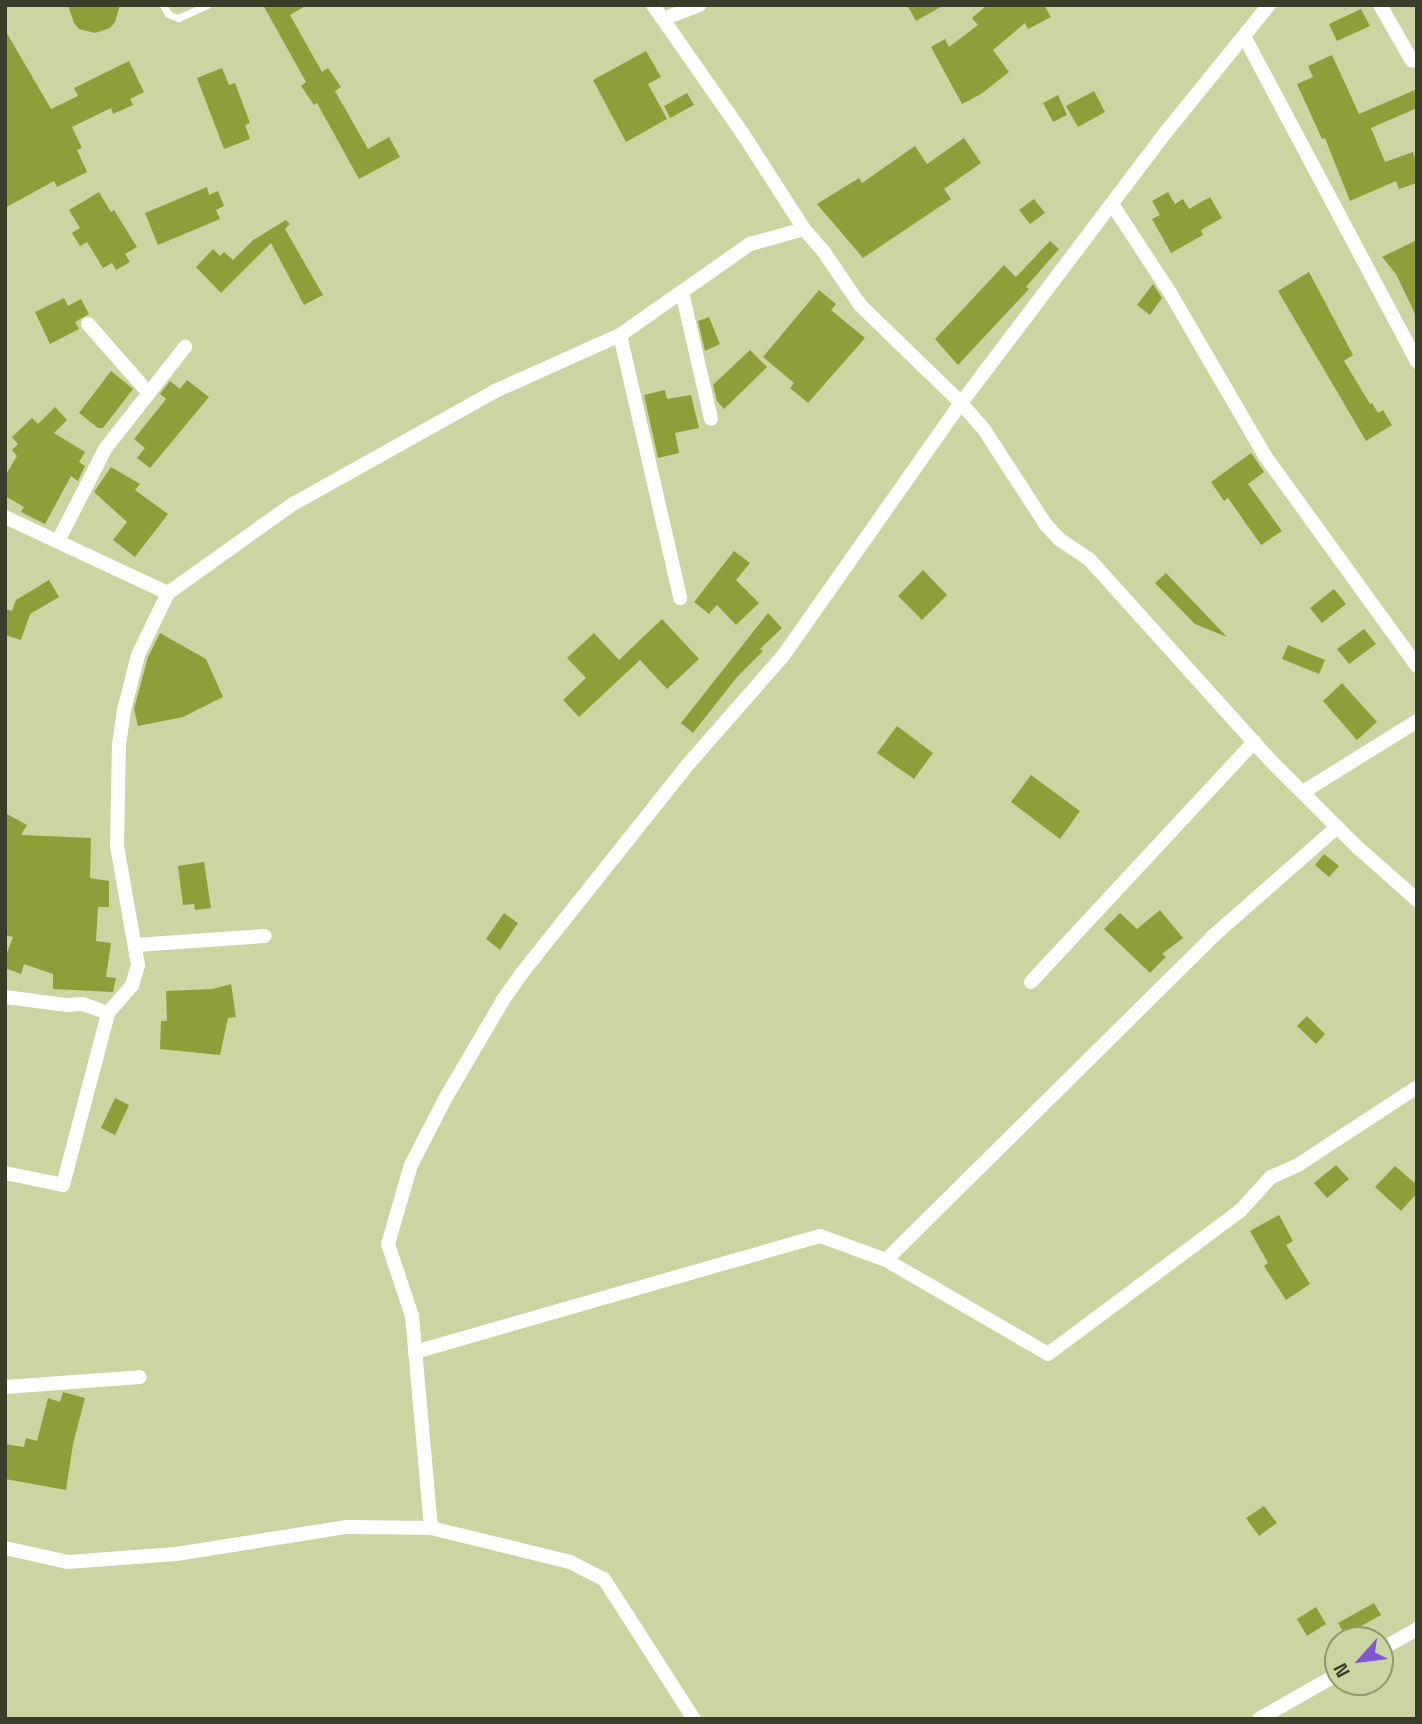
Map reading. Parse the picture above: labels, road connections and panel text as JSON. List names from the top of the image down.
{
  "north": "bottom left"
}
